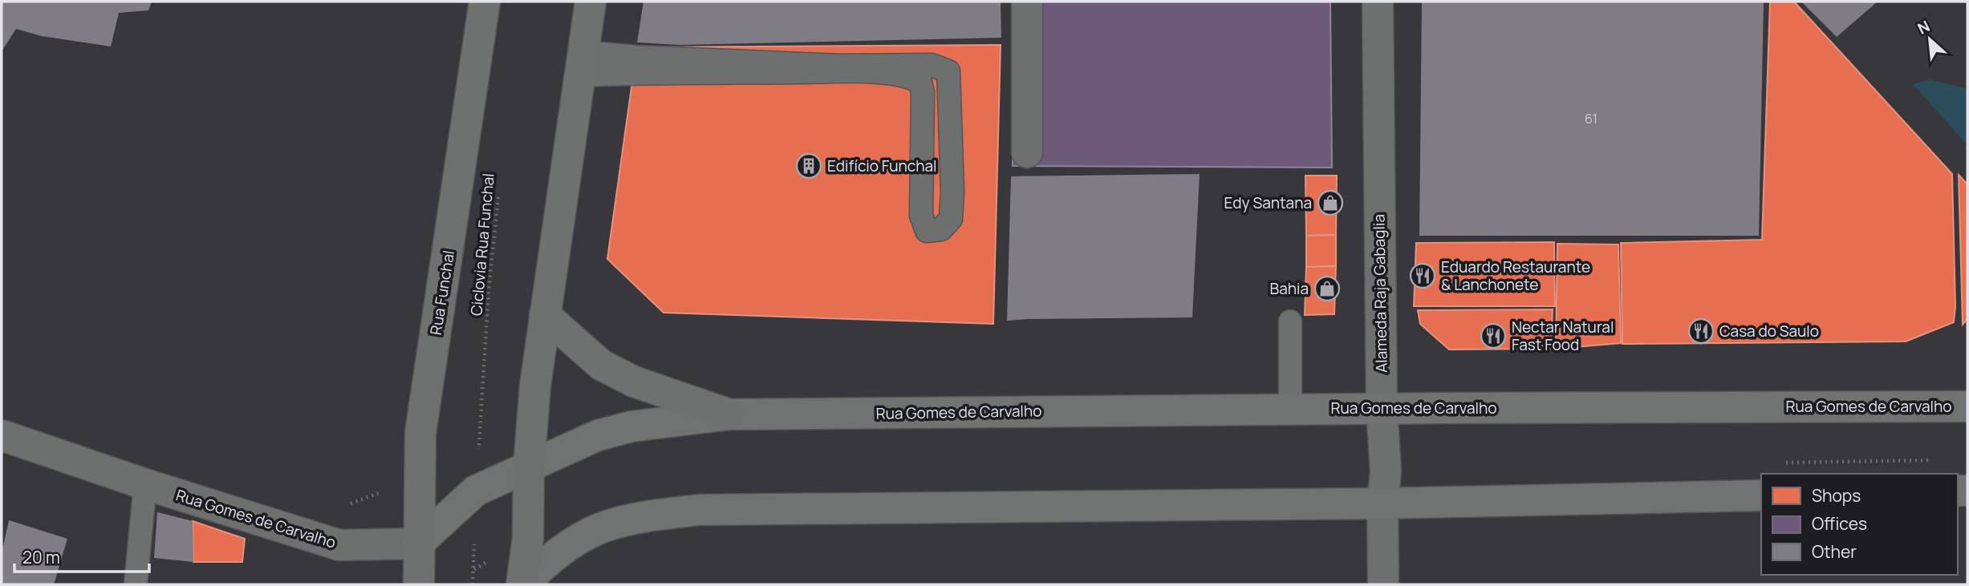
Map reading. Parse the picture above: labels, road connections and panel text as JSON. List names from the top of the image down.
{
  "streets": {
    "main road": ["Rua Funchal"],
    "street": ["Alameda Raja Gabaglia", "Rua Gomes de Carvalho"],
    "path": ["Ciclovia Rua Funchal"]
  },
  "crossings": [
    ["Ciclovia Rua Funchal", "Rua Gomes de Carvalho"],
    ["Rua Funchal", "Rua Gomes de Carvalho"],
    ["Alameda Raja Gabaglia", "Rua Gomes de Carvalho"]
  ],
  "places": {
    "building": ["Edifício Funchal"],
    "shop": ["Edy Santana", "Bahia"],
    "restaurant": ["Eduardo Restaurante & Lanchonete", "Casa do Saulo", "Nectar Natural Fast Food"]
  },
  "house_numbers": ["61"],
  "legend": ["Shops", "Offices", "Other"],
  "scale_bar": "20 m",
  "north": "top left"
}
